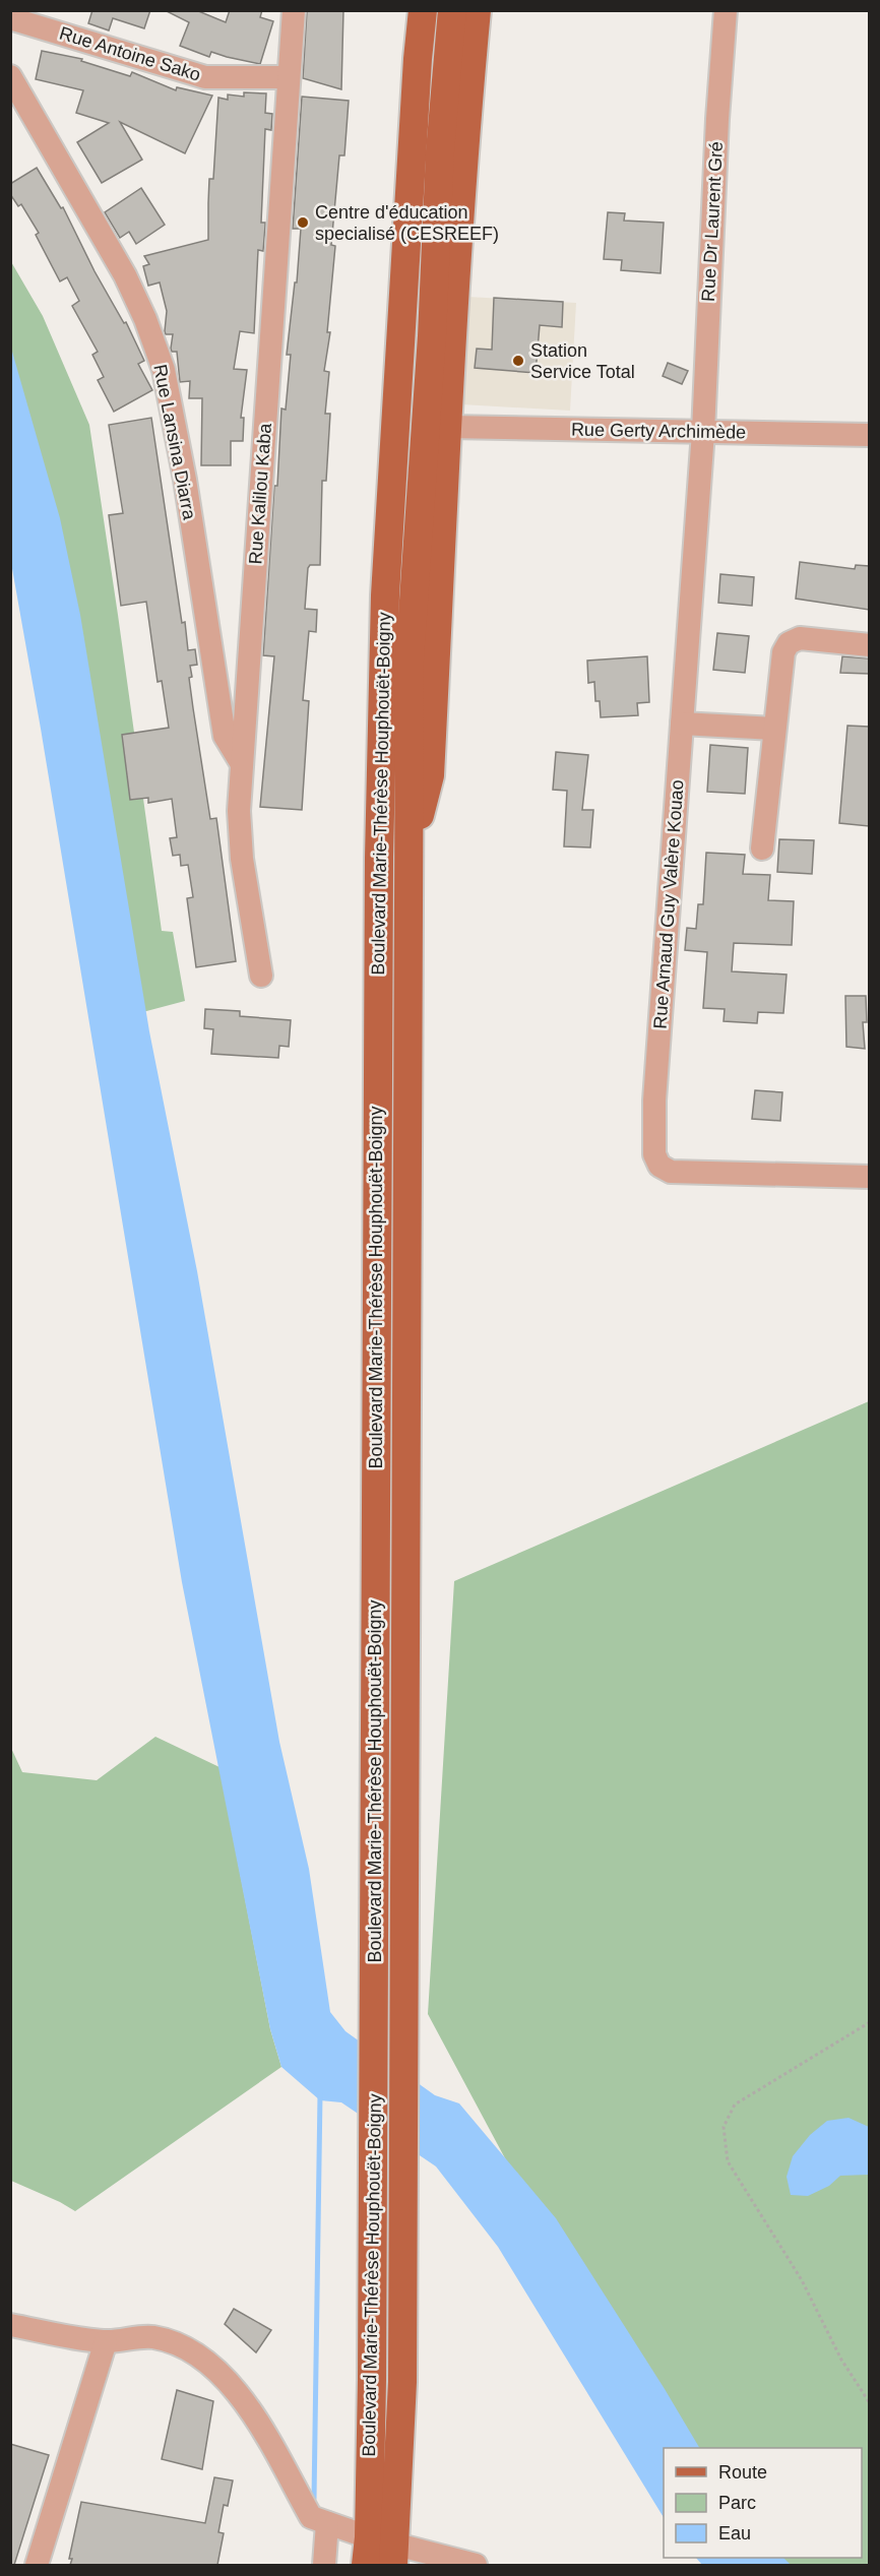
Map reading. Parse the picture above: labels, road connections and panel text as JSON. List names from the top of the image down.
{
  "streets": {
    "main road": ["Boulevard Marie-Thérèse Houphouët-Boigny"],
    "street": [
      "Rue Antoine Sako",
      "Rue Dr Laurent Gré",
      "Rue Gerty Archimède",
      "Rue Lansina Diarra",
      "Rue Kalilou Kaba",
      "Rue Arnaud Guy Valère Kouao"
    ]
  },
  "crossings": [
    ["Rue Antoine Sako", "Rue Kalilou Kaba"],
    ["Rue Dr Laurent Gré", "Rue Gerty Archimède"],
    ["Rue Dr Laurent Gré", "Rue Arnaud Guy Valère Kouao"],
    ["Rue Gerty Archimède", "Rue Arnaud Guy Valère Kouao"],
    ["Rue Lansina Diarra", "Rue Kalilou Kaba"]
  ],
  "places": ["Centre d'éducation specialisé (CESREEF)", "Station Service Total"],
  "legend": ["Route", "Parc", "Eau"]
}
